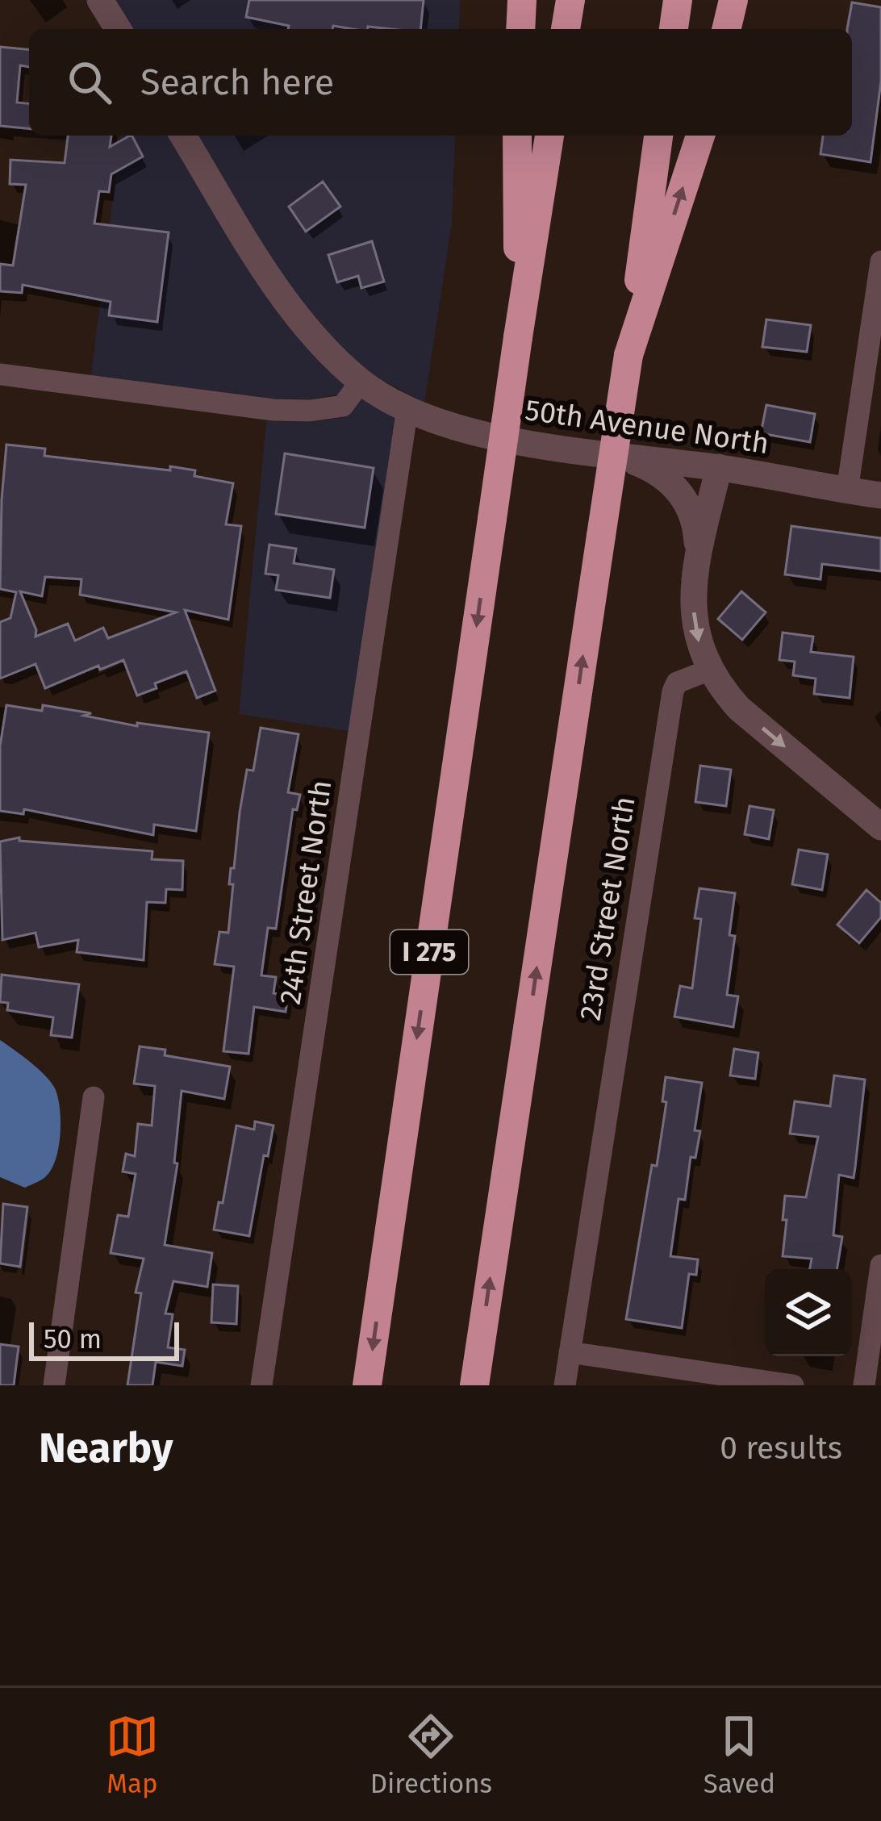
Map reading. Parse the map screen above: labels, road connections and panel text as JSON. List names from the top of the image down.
{
  "streets": {
    "highway": ["I 275"],
    "street": ["50th Avenue North", "24th Street North", "23rd Street North"]
  },
  "crossings": [
    ["50th Avenue North", "24th Street North"]
  ],
  "scale_bar": "50 m",
  "page": {
    "search": "Search here",
    "scale": "50 m",
    "heading": ["Nearby", "0 results"],
    "nav": ["Map", "Directions", "Saved"]
  }
}
